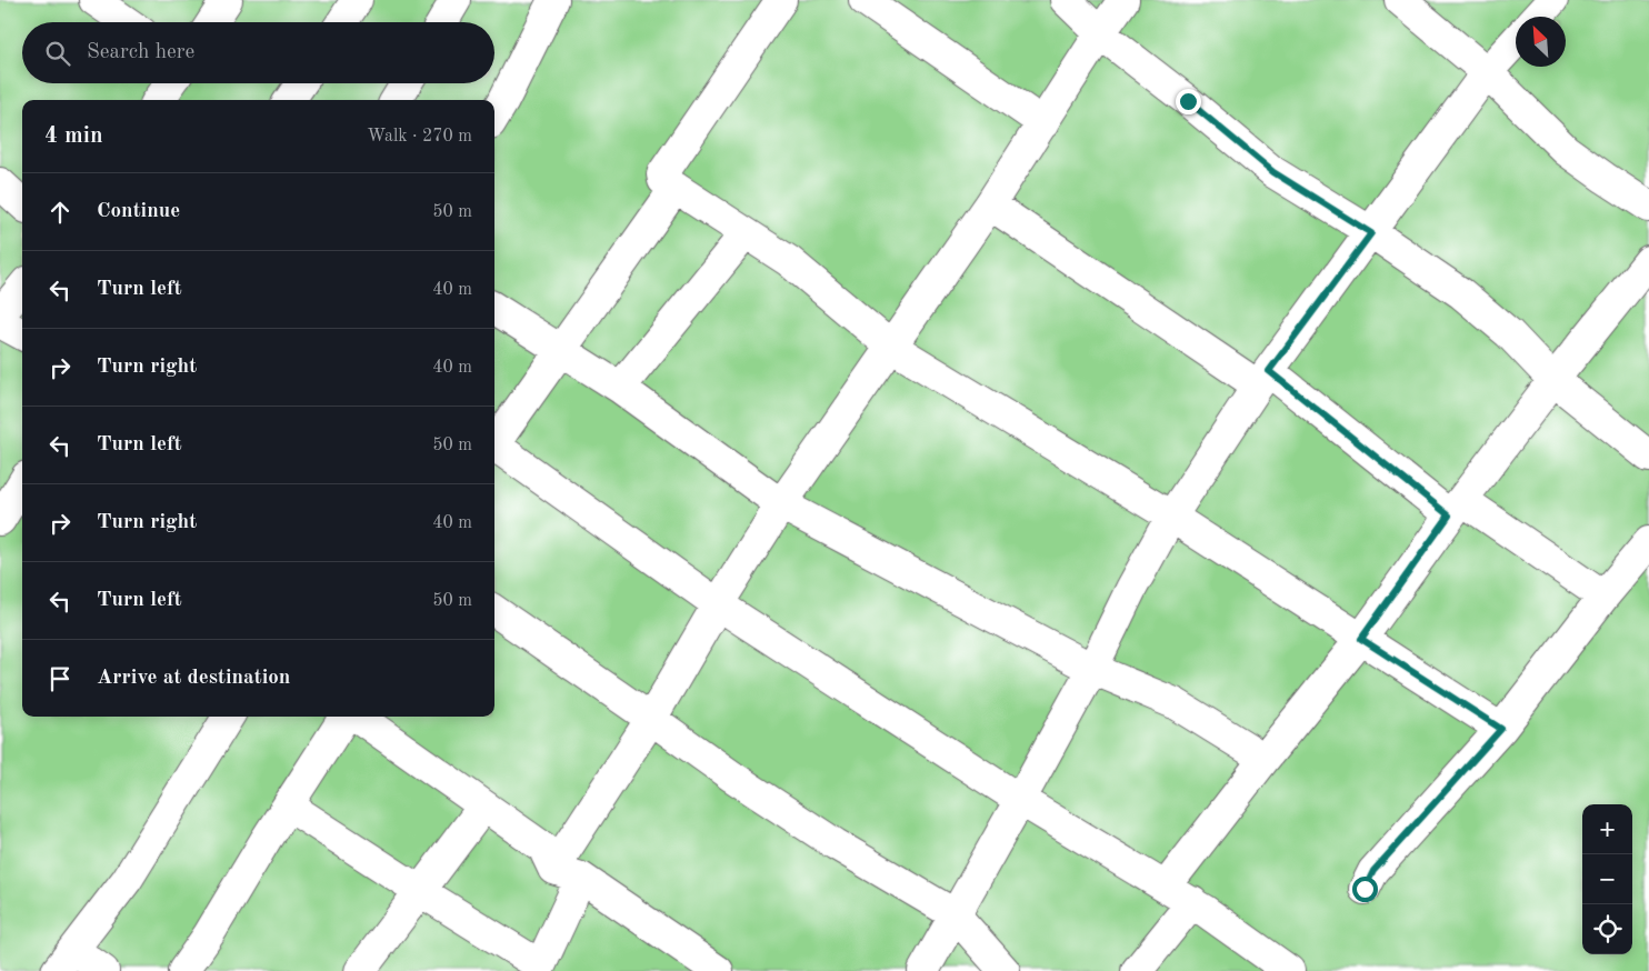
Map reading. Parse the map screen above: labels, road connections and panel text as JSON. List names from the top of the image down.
{
  "north": "top left",
  "page": {
    "search": "Search here",
    "heading": ["4 min", "Walk · 270 m"],
    "list": [
      ["Continue", "50 m"],
      ["Turn left", "40 m"],
      ["Turn right", "40 m"],
      ["Turn left", "50 m"],
      ["Turn right", "40 m"],
      ["Turn left", "50 m"],
      "Arrive at destination"
    ],
    "map_buttons": ["+", "−"]
  }
}
